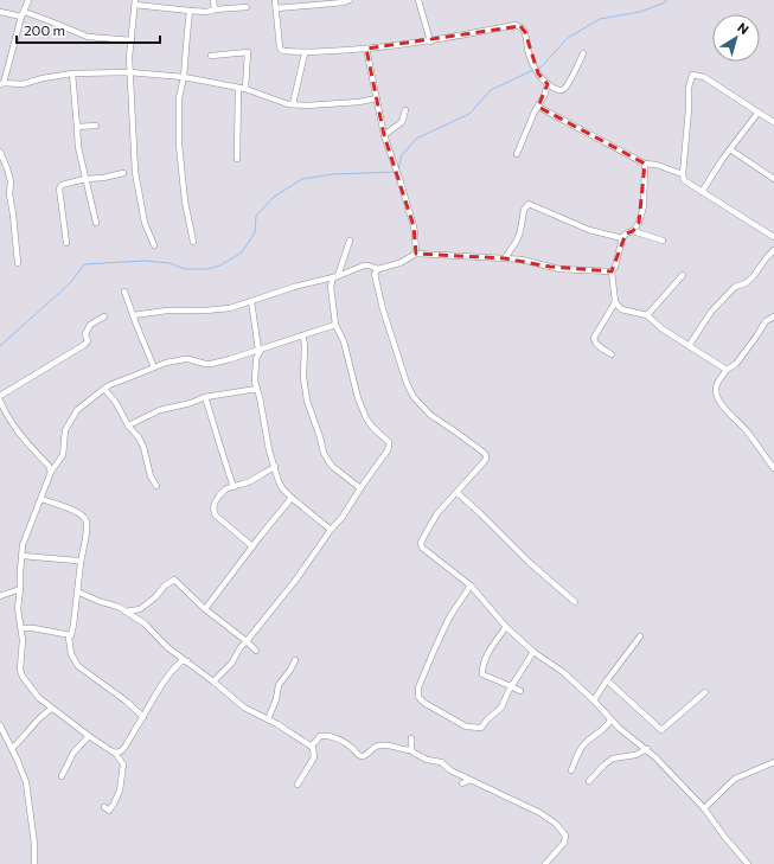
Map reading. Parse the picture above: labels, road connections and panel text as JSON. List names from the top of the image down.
{
  "scale_bar": "200 m",
  "north": "top right"
}
